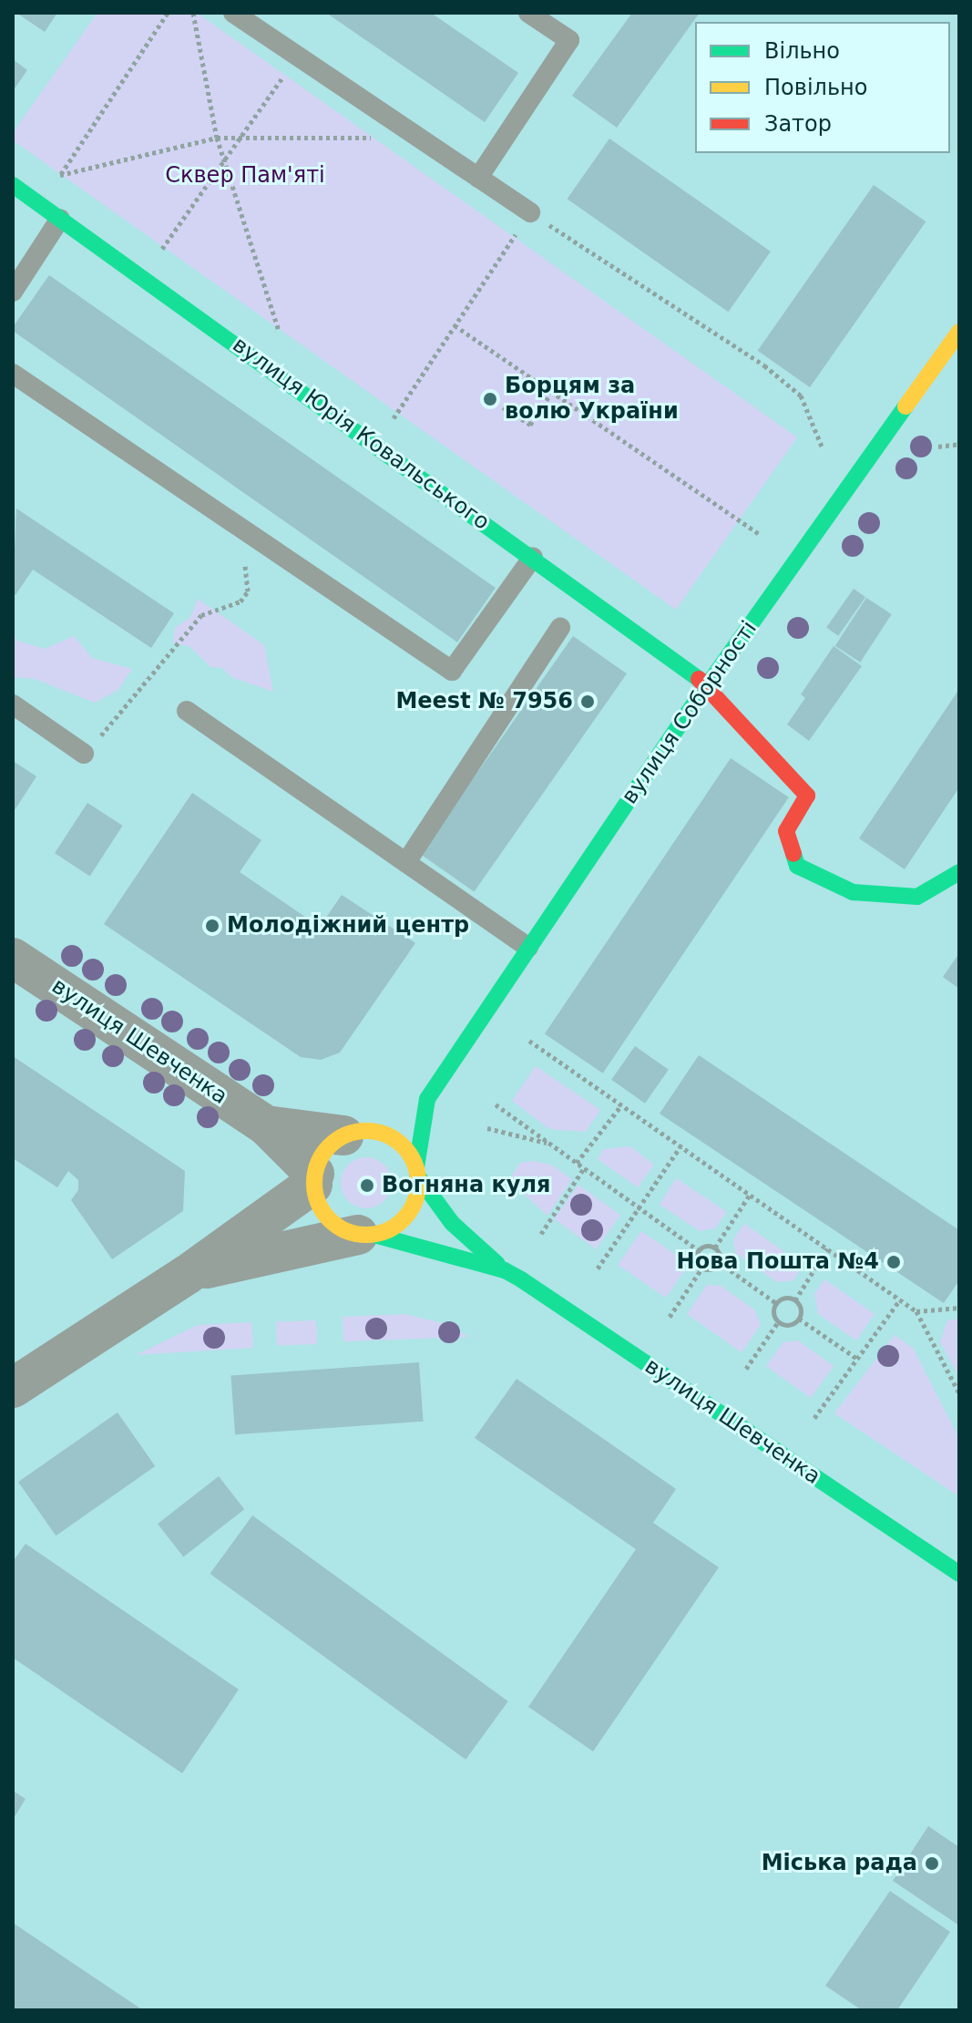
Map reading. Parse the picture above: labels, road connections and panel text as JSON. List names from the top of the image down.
{
  "streets": {
    "street": ["вулиця Юрія Ковальського", "вулиця Соборності", "вулиця Шевченка"]
  },
  "crossings": [
    ["вулиця Юрія Ковальського", "вулиця Соборності"],
    ["вулиця Соборності", "вулиця Шевченка"]
  ],
  "parks": ["Сквер Пам'яті"],
  "places": [
    "Борцям за волю України",
    "Meest № 7956",
    "Молодіжний центр",
    "Вогняна куля",
    "Нова Пошта №4",
    "Міська рада"
  ],
  "legend": ["Вільно", "Повільно", "Затор"]
}
